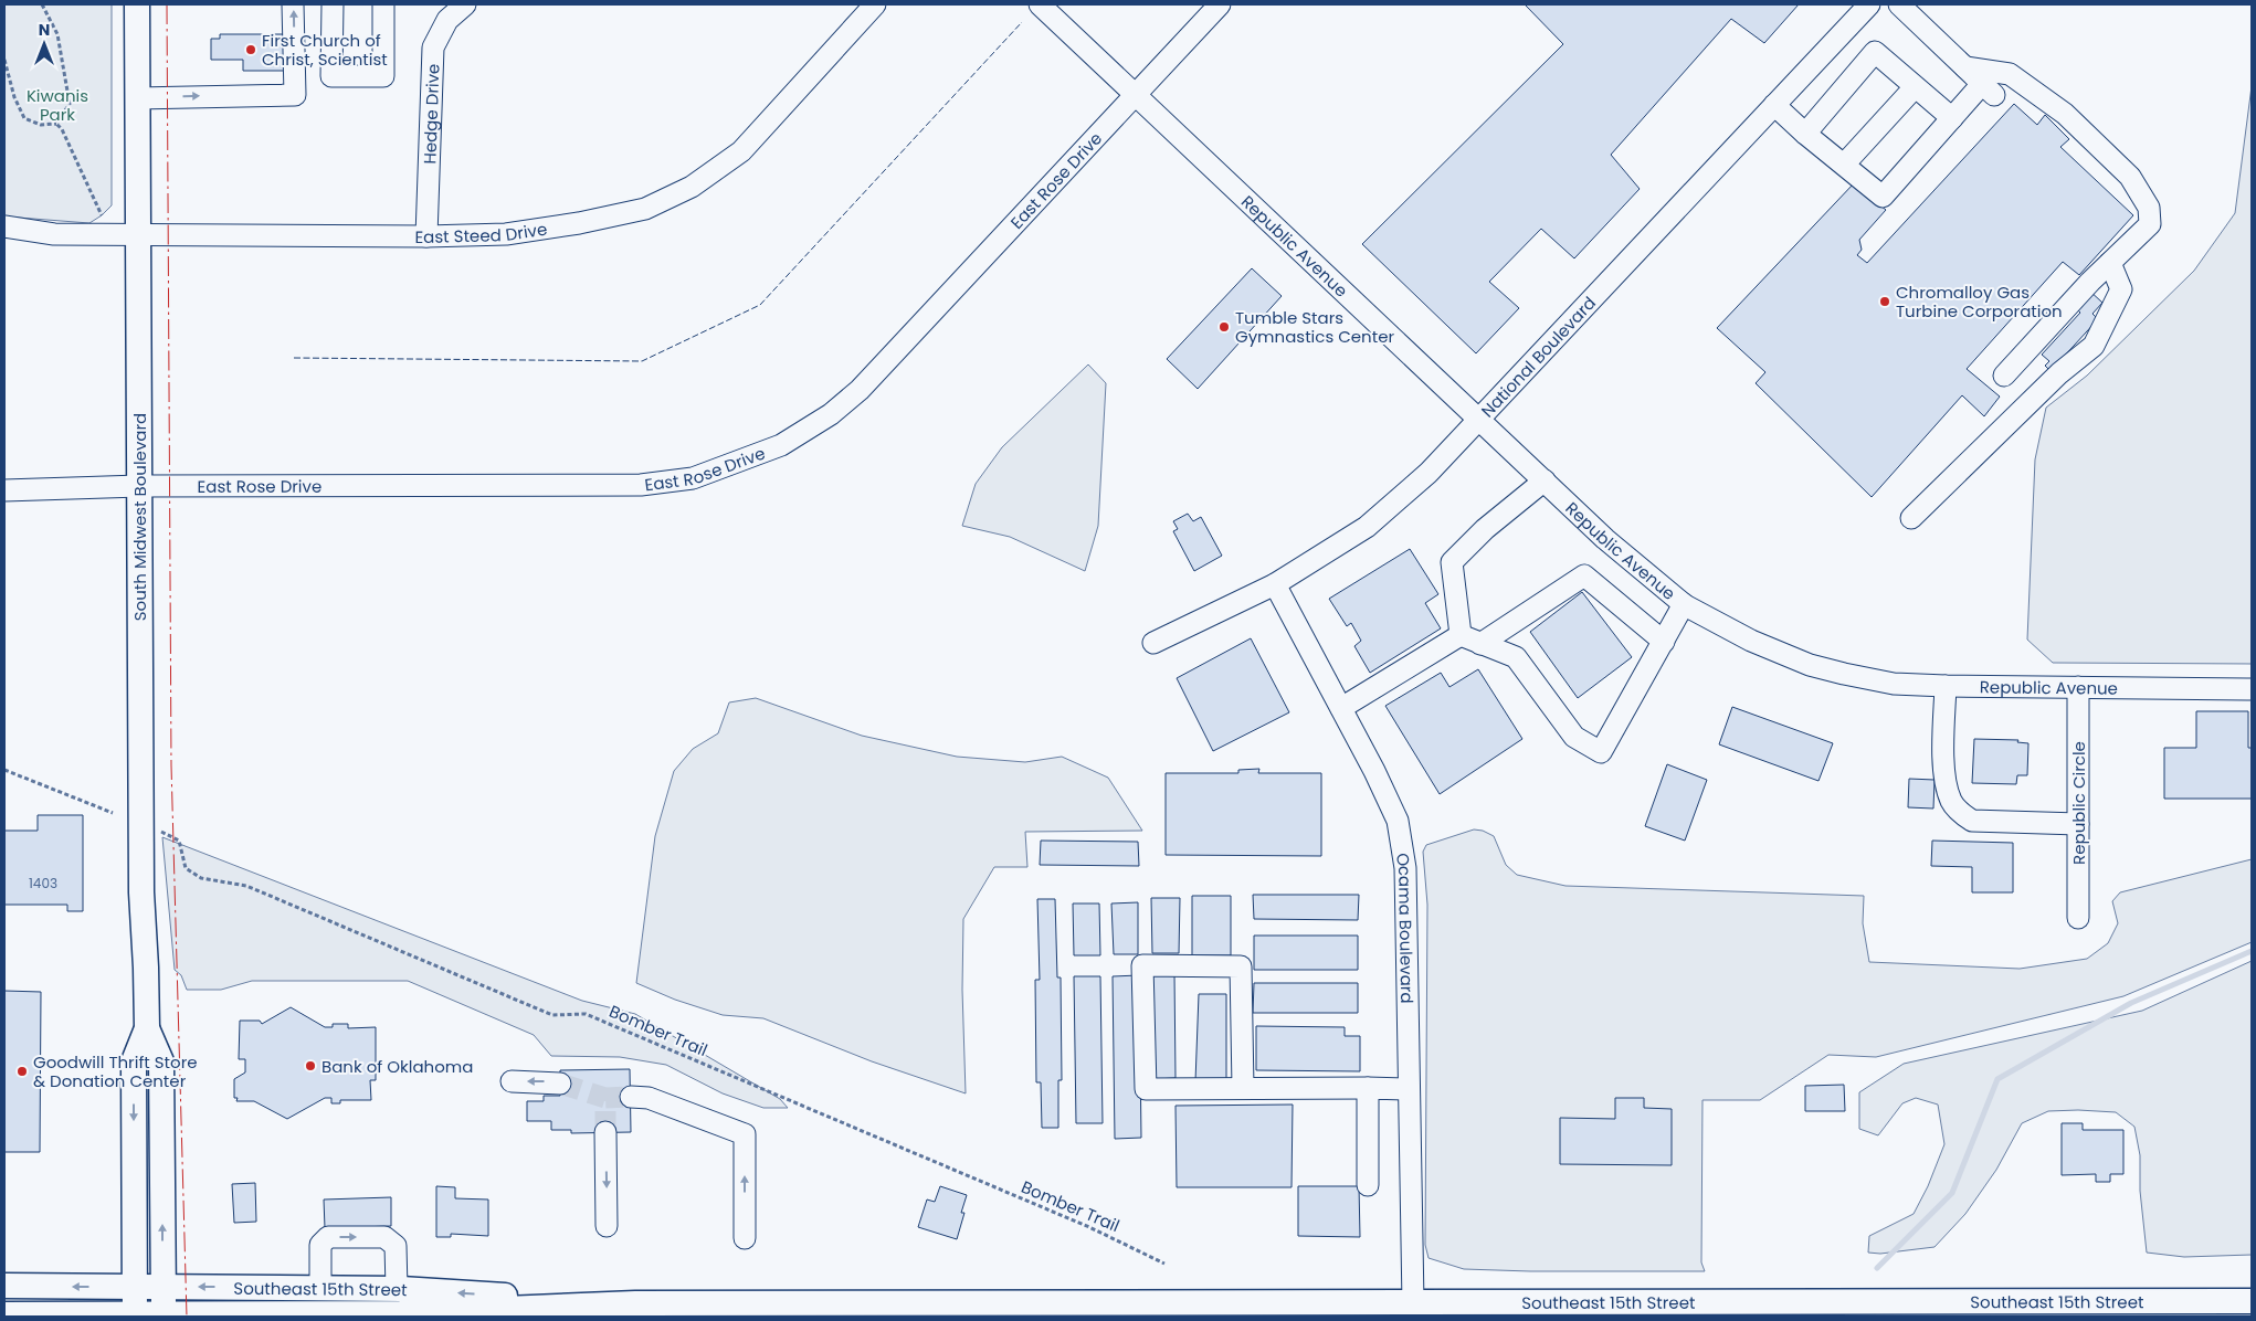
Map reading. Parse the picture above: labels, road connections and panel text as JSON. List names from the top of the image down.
{
  "streets": {
    "main road": ["South Midwest Boulevard", "Southeast 15th Street"],
    "street": [
      "Hedge Drive",
      "East Rose Drive",
      "East Steed Drive",
      "Republic Avenue",
      "National Boulevard",
      "Republic Circle",
      "Ocama Boulevard"
    ],
    "path": ["Bomber Trail"]
  },
  "crossings": [
    ["Hedge Drive", "East Steed Drive"],
    ["East Rose Drive", "Republic Avenue"],
    ["East Rose Drive", "South Midwest Boulevard"],
    ["East Steed Drive", "South Midwest Boulevard"],
    ["Republic Avenue", "National Boulevard"],
    ["Republic Avenue", "Republic Circle"],
    ["National Boulevard", "Ocama Boulevard"],
    ["South Midwest Boulevard", "Southeast 15th Street"],
    ["Ocama Boulevard", "Southeast 15th Street"]
  ],
  "parks": ["Kiwanis Park"],
  "places": [
    "First Church of Christ, Scientist",
    "Chromalloy Gas Turbine Corporation",
    "Tumble Stars Gymnastics Center",
    "Bank of Oklahoma",
    "Goodwill Thrift Store & Donation Center"
  ],
  "house_numbers": ["1403"],
  "north": "top"
}
